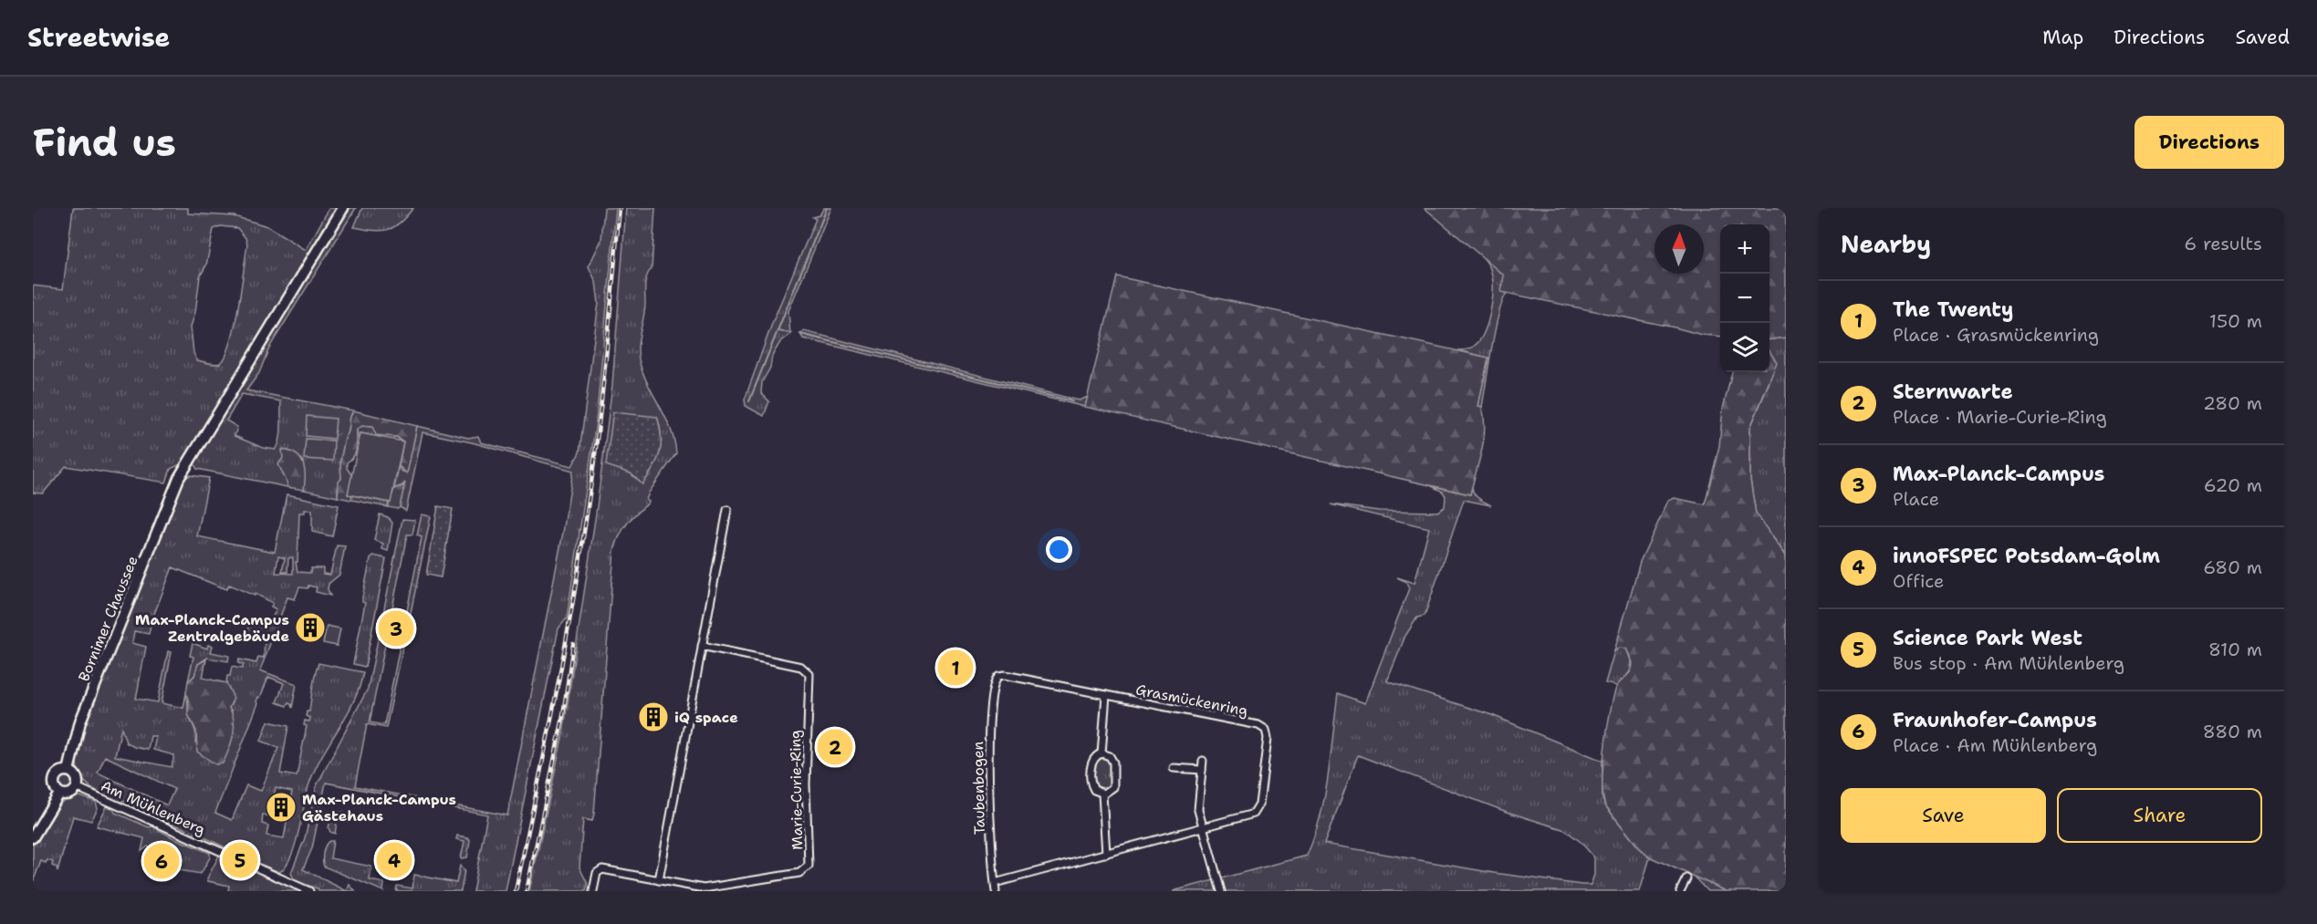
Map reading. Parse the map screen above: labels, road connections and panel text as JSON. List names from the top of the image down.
{
  "streets": {
    "street": [
      "Bornimer Chaussee",
      "Grasmückenring",
      "Taubenbogen",
      "Marie-Curie-Ring",
      "Am Mühlenberg"
    ]
  },
  "crossings": [
    ["Bornimer Chaussee", "Am Mühlenberg"],
    ["Grasmückenring", "Taubenbogen"]
  ],
  "places": {
    "building": ["Max-Planck-Campus Zentralgebäude", "iQ space", "Max-Planck-Campus Gästehaus"]
  },
  "north": "top",
  "page": {
    "header": "Streetwise",
    "nav": ["Map", "Directions", "Saved"],
    "buttons": [
      "Directions",
      ["Save", "Share"]
    ],
    "title": "Find us",
    "heading": ["Nearby", "6 results"],
    "map_buttons": ["+", "−"],
    "list": [
      {
        "mark": "1",
        "name": "The Twenty",
        "note": "Place · Grasmückenring",
        "value": "150 m"
      },
      {
        "mark": "2",
        "name": "Sternwarte",
        "note": "Place · Marie-Curie-Ring",
        "value": "280 m"
      },
      {
        "mark": "3",
        "name": "Max-Planck-Campus",
        "note": "Place",
        "value": "620 m"
      },
      {
        "mark": "4",
        "name": "innoFSPEC Potsdam-Golm",
        "note": "Office",
        "value": "680 m"
      },
      {
        "mark": "5",
        "name": "Science Park West",
        "note": "Bus stop · Am Mühlenberg",
        "value": "810 m"
      },
      {
        "mark": "6",
        "name": "Fraunhofer-Campus",
        "note": "Place · Am Mühlenberg",
        "value": "880 m"
      }
    ],
    "pins": [
      "3",
      "1",
      "2",
      "4",
      "5",
      "6"
    ]
  }
}
